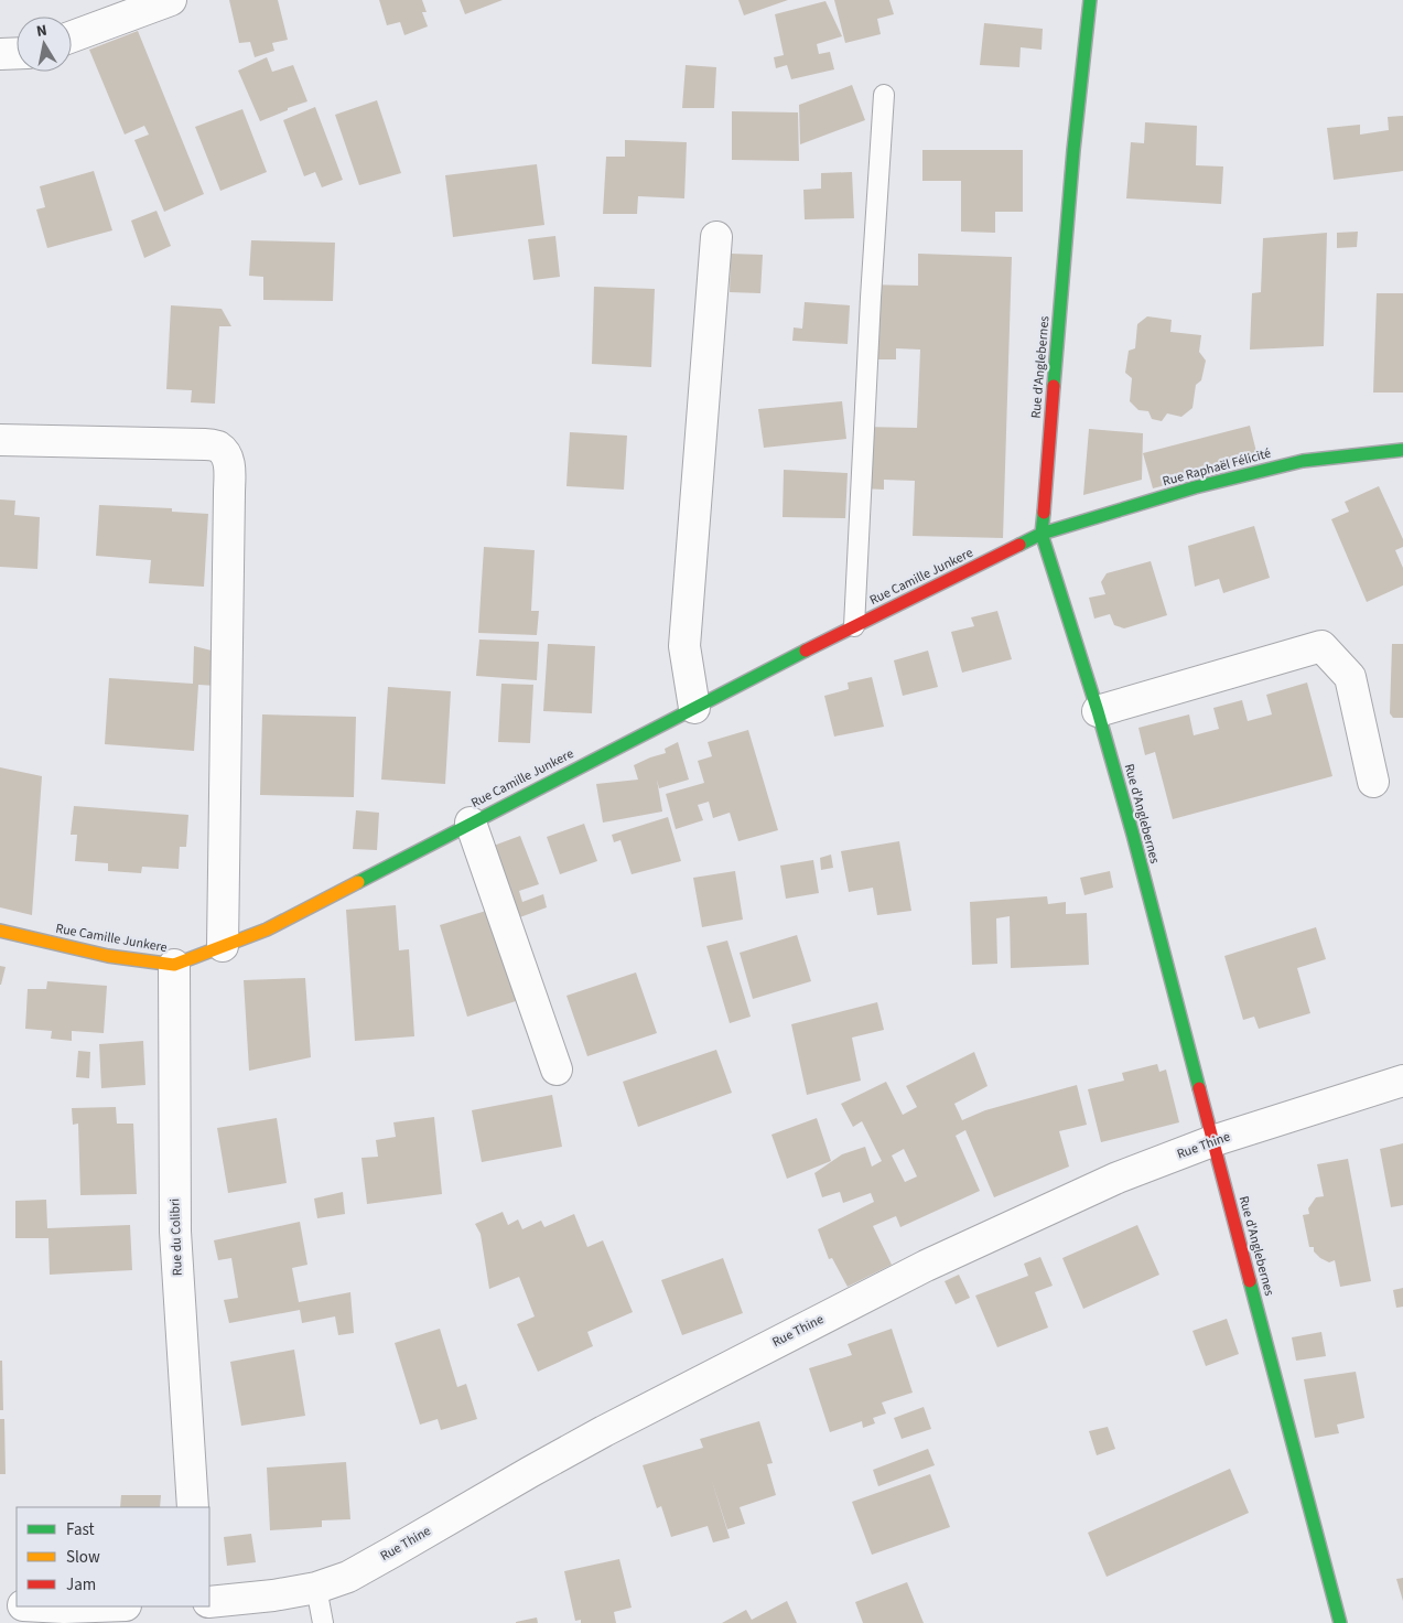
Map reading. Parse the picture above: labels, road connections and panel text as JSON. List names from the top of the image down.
{
  "streets": {
    "street": [
      "Rue d'Anglebernes",
      "Rue Raphaël Félicité",
      "Rue Camille Junkere",
      "Rue Thine",
      "Rue du Colibri"
    ]
  },
  "crossings": [
    ["Rue d'Anglebernes", "Rue Raphaël Félicité"],
    ["Rue d'Anglebernes", "Rue Camille Junkere"],
    ["Rue d'Anglebernes", "Rue Thine"],
    ["Rue Raphaël Félicité", "Rue Camille Junkere"],
    ["Rue Camille Junkere", "Rue du Colibri"]
  ],
  "legend": ["Fast", "Slow", "Jam"],
  "north": "top"
}
